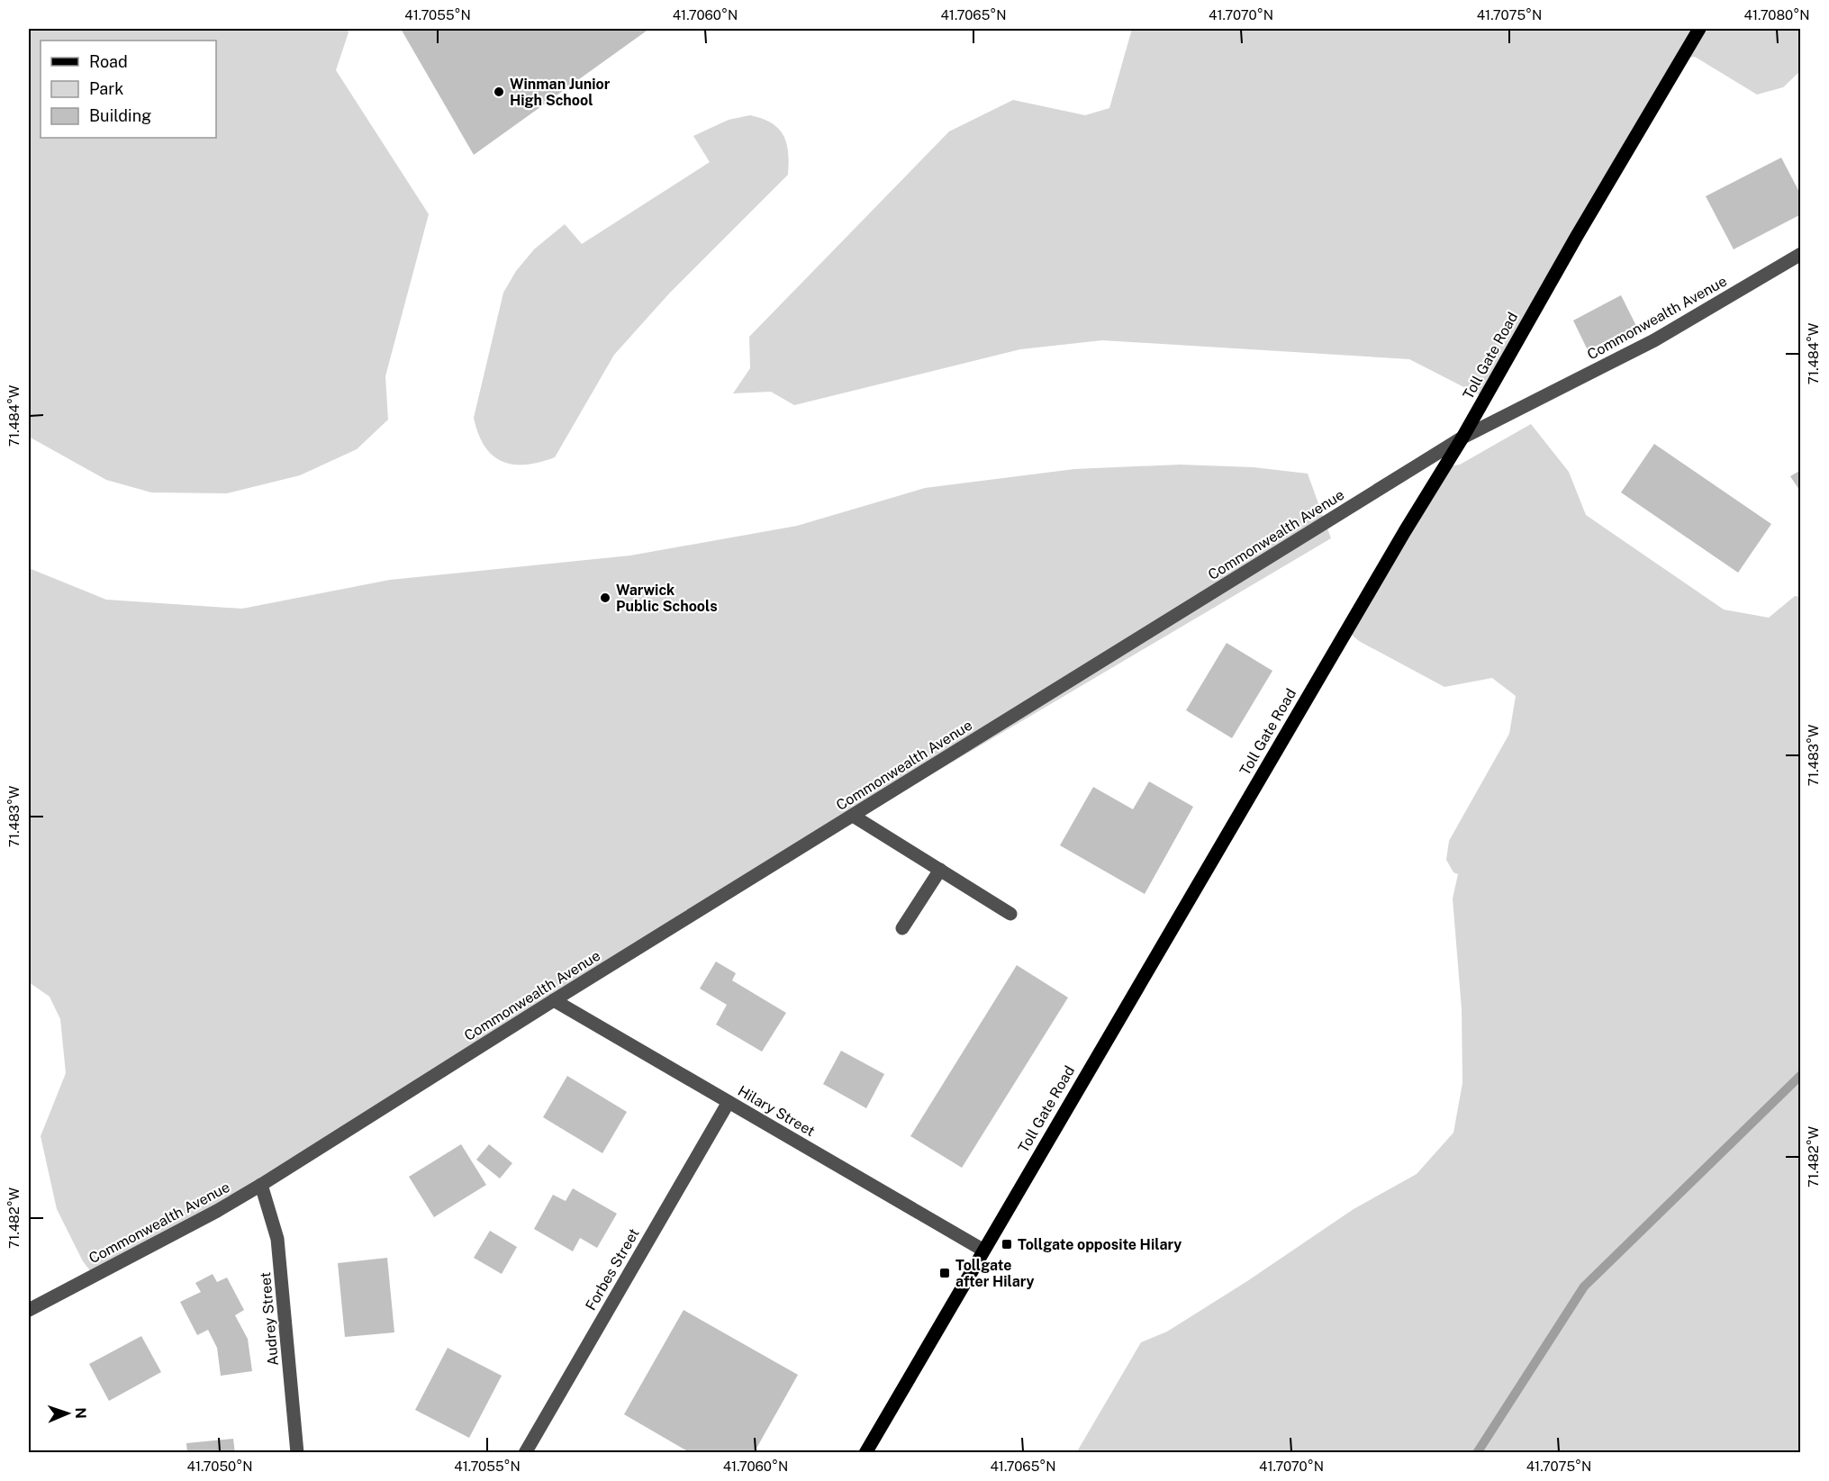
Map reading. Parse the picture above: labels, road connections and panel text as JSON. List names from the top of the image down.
{
  "streets": {
    "main road": ["Toll Gate Road"],
    "street": [
      "Commonwealth Avenue",
      "Hilary Street",
      "Forbes Street",
      "Audrey Street"
    ]
  },
  "crossings": [
    ["Commonwealth Avenue", "Toll Gate Road"],
    ["Commonwealth Avenue", "Hilary Street"],
    ["Commonwealth Avenue", "Audrey Street"],
    ["Toll Gate Road", "Hilary Street"],
    ["Hilary Street", "Forbes Street"]
  ],
  "places": {
    "other": ["Winman Junior High School", "Warwick Public Schools"],
    "transit": ["Tollgate opposite Hilary", "Tollgate after Hilary"]
  },
  "legend": ["Road", "Park", "Building"],
  "north": "right",
  "coordinates": [
    "41.7055°N",
    "41.7060°N",
    "41.7065°N",
    "41.7070°N",
    "41.7075°N",
    "41.7080°N",
    "71.484°W",
    "71.483°W",
    "71.482°W",
    "41.7050°N"
  ]
}
